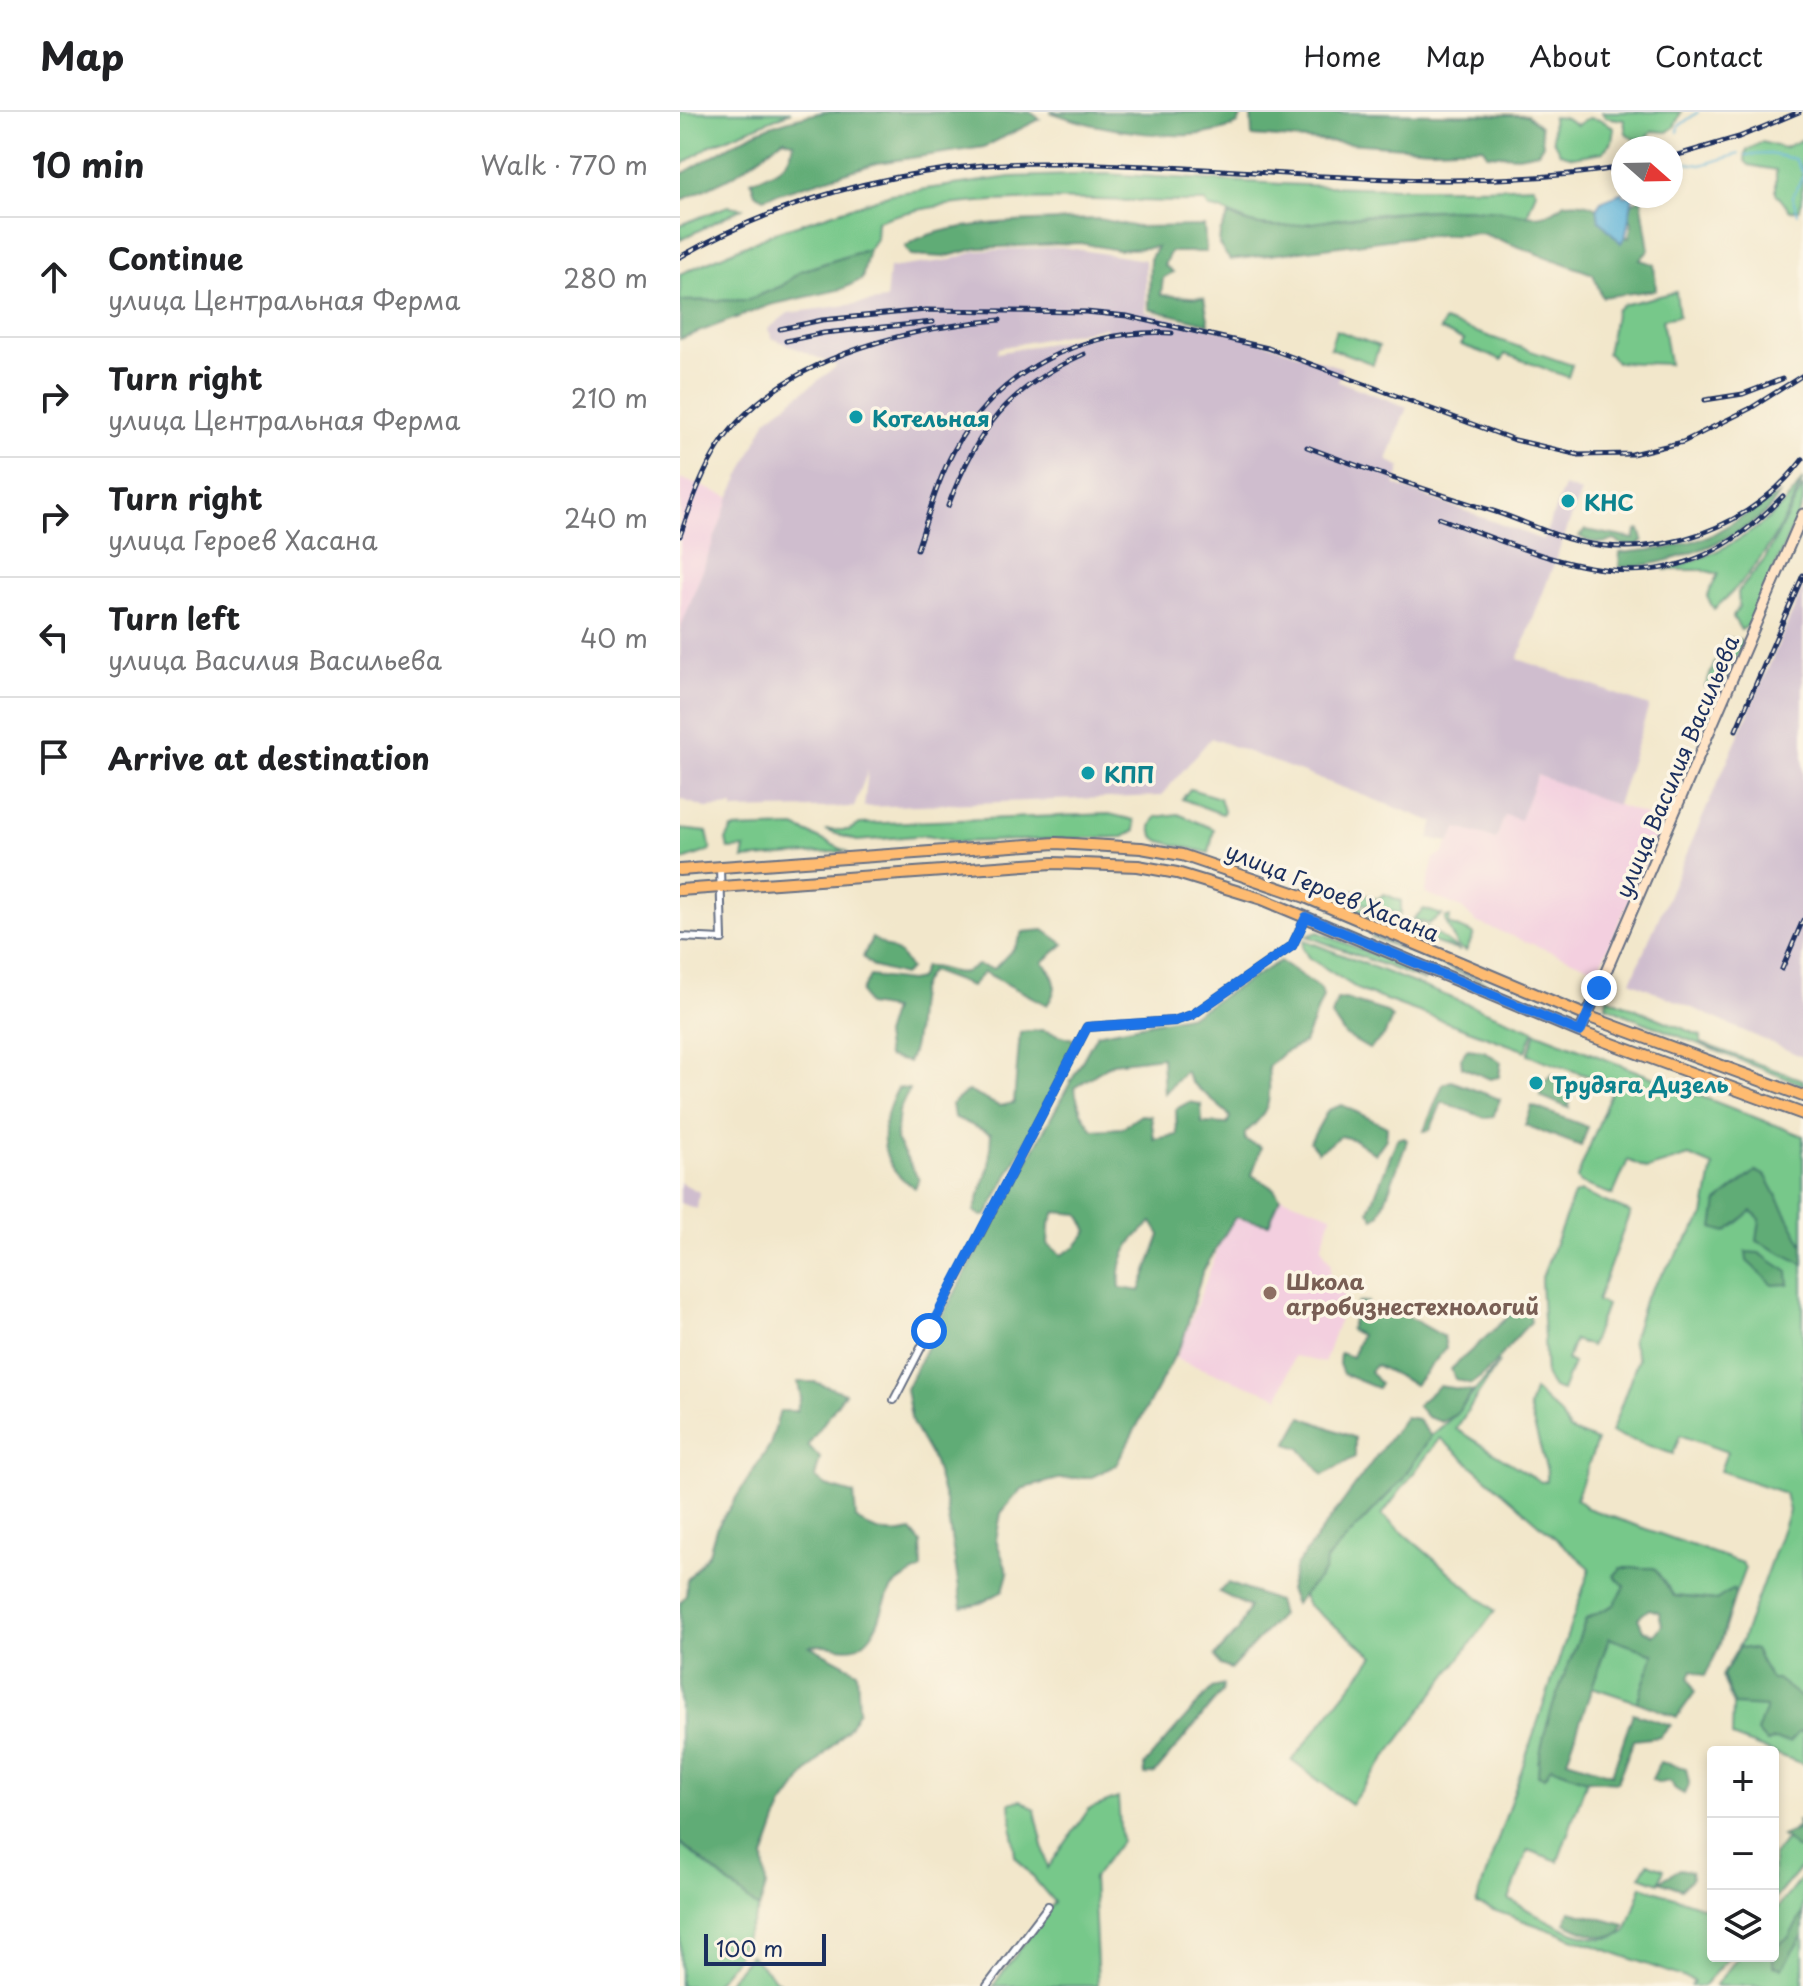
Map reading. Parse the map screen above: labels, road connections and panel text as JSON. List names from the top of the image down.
{
  "streets": {
    "main road": ["улица Василия Васильева", "улица Героев Хасана"]
  },
  "crossings": [
    ["улица Василия Васильева", "улица Героев Хасана"]
  ],
  "places": [
    "Котельная",
    "КНС",
    "КПП",
    "Трудяга Дизель",
    "Школа агробизнестехнологий"
  ],
  "scale_bar": "100 m",
  "north": "right",
  "page": {
    "header": "Map",
    "nav": [
      "Home",
      "Map",
      "About",
      "Contact"
    ],
    "heading": ["10 min", "Walk · 770 m"],
    "list": [
      ["Continue", "улица Центральная Ферма", "280 m"],
      ["Turn right", "улица Центральная Ферма", "210 m"],
      ["Turn right", "улица Героев Хасана", "240 m"],
      ["Turn left", "улица Василия Васильева", "40 m"],
      "Arrive at destination"
    ],
    "map_buttons": ["+", "−"],
    "scale": "100 m"
  }
}
